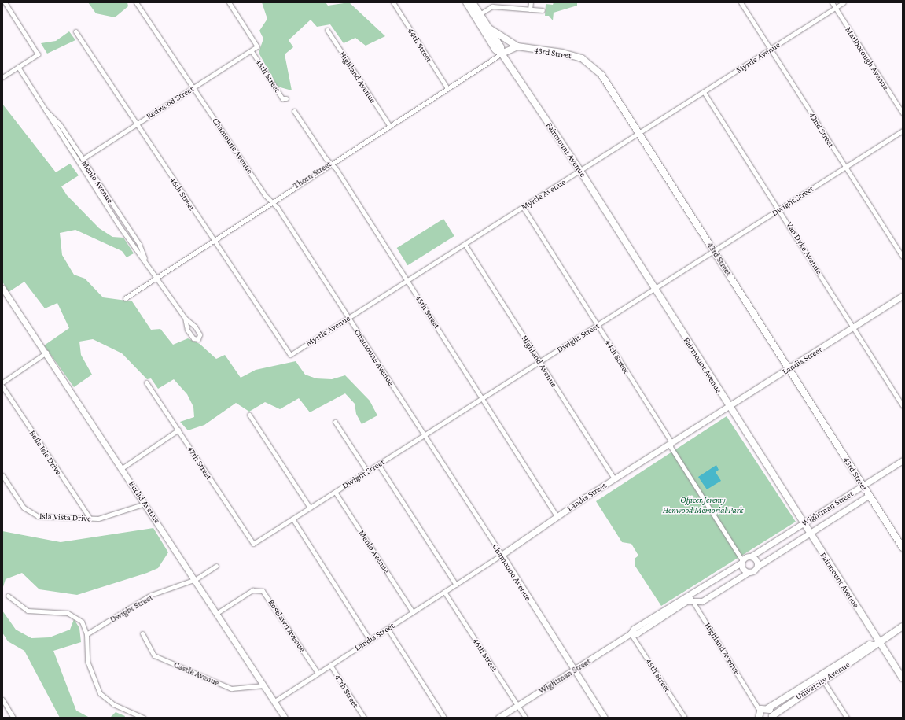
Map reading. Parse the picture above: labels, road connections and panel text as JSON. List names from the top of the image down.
{
  "streets": {
    "main road": [
      "43rd Street",
      "Chamoune Avenue",
      "Fairmount Avenue",
      "Landis Street",
      "Euclid Avenue",
      "Wightman Street",
      "University Avenue"
    ],
    "street": [
      "44th Street",
      "Myrtle Avenue",
      "Marlborough Avenue",
      "45th Street",
      "Highland Avenue",
      "Redwood Street",
      "42nd Street",
      "Thorn Street",
      "Menlo Avenue",
      "46th Street",
      "Dwight Street",
      "Van Dyke Avenue",
      "Belle Isle Drive",
      "47th Street",
      "Isla Vista Drive",
      "Roselawn Avenue",
      "Castle Avenue"
    ]
  },
  "crossings": [
    ["44th Street", "Myrtle Avenue"],
    ["44th Street", "Thorn Street"],
    ["44th Street", "Dwight Street"],
    ["44th Street", "Landis Street"],
    ["44th Street", "Wightman Street"],
    ["43rd Street", "Myrtle Avenue"],
    ["43rd Street", "Fairmount Avenue"],
    ["43rd Street", "Dwight Street"],
    ["43rd Street", "Landis Street"],
    ["43rd Street", "Wightman Street"],
    ["Myrtle Avenue", "Marlborough Avenue"],
    ["Myrtle Avenue", "45th Street"],
    ["Myrtle Avenue", "Highland Avenue"],
    ["Myrtle Avenue", "42nd Street"],
    ["Myrtle Avenue", "Chamoune Avenue"],
    ["Myrtle Avenue", "Fairmount Avenue"],
    ["Myrtle Avenue", "46th Street"],
    ["Myrtle Avenue", "Van Dyke Avenue"],
    ["45th Street", "Redwood Street"],
    ["45th Street", "Thorn Street"],
    ["45th Street", "Dwight Street"],
    ["45th Street", "Landis Street"],
    ["45th Street", "Wightman Street"],
    ["Highland Avenue", "Thorn Street"],
    ["Highland Avenue", "Dwight Street"],
    ["Highland Avenue", "Landis Street"],
    ["Highland Avenue", "Wightman Street"],
    ["Highland Avenue", "University Avenue"],
    ["Redwood Street", "Chamoune Avenue"],
    ["Redwood Street", "Menlo Avenue"],
    ["Redwood Street", "46th Street"],
    ["42nd Street", "Dwight Street"],
    ["Chamoune Avenue", "Thorn Street"],
    ["Chamoune Avenue", "Dwight Street"],
    ["Chamoune Avenue", "Landis Street"],
    ["Chamoune Avenue", "Wightman Street"],
    ["Fairmount Avenue", "Thorn Street"],
    ["Fairmount Avenue", "Dwight Street"],
    ["Fairmount Avenue", "Landis Street"],
    ["Fairmount Avenue", "Wightman Street"],
    ["Fairmount Avenue", "University Avenue"],
    ["Thorn Street", "Menlo Avenue"],
    ["Thorn Street", "46th Street"],
    ["Menlo Avenue", "Dwight Street"],
    ["Menlo Avenue", "Landis Street"],
    ["46th Street", "Landis Street"],
    ["46th Street", "Wightman Street"],
    ["Dwight Street", "Van Dyke Avenue"],
    ["Dwight Street", "47th Street"],
    ["Dwight Street", "Euclid Avenue"],
    ["Van Dyke Avenue", "Landis Street"],
    ["Landis Street", "47th Street"],
    ["Landis Street", "Euclid Avenue"],
    ["Landis Street", "Roselawn Avenue"],
    ["Belle Isle Drive", "Isla Vista Drive"],
    ["Euclid Avenue", "Isla Vista Drive"],
    ["Euclid Avenue", "Roselawn Avenue"],
    ["Euclid Avenue", "Castle Avenue"]
  ],
  "parks": ["Officer Jeremy Henwood Memorial Park"]
}
